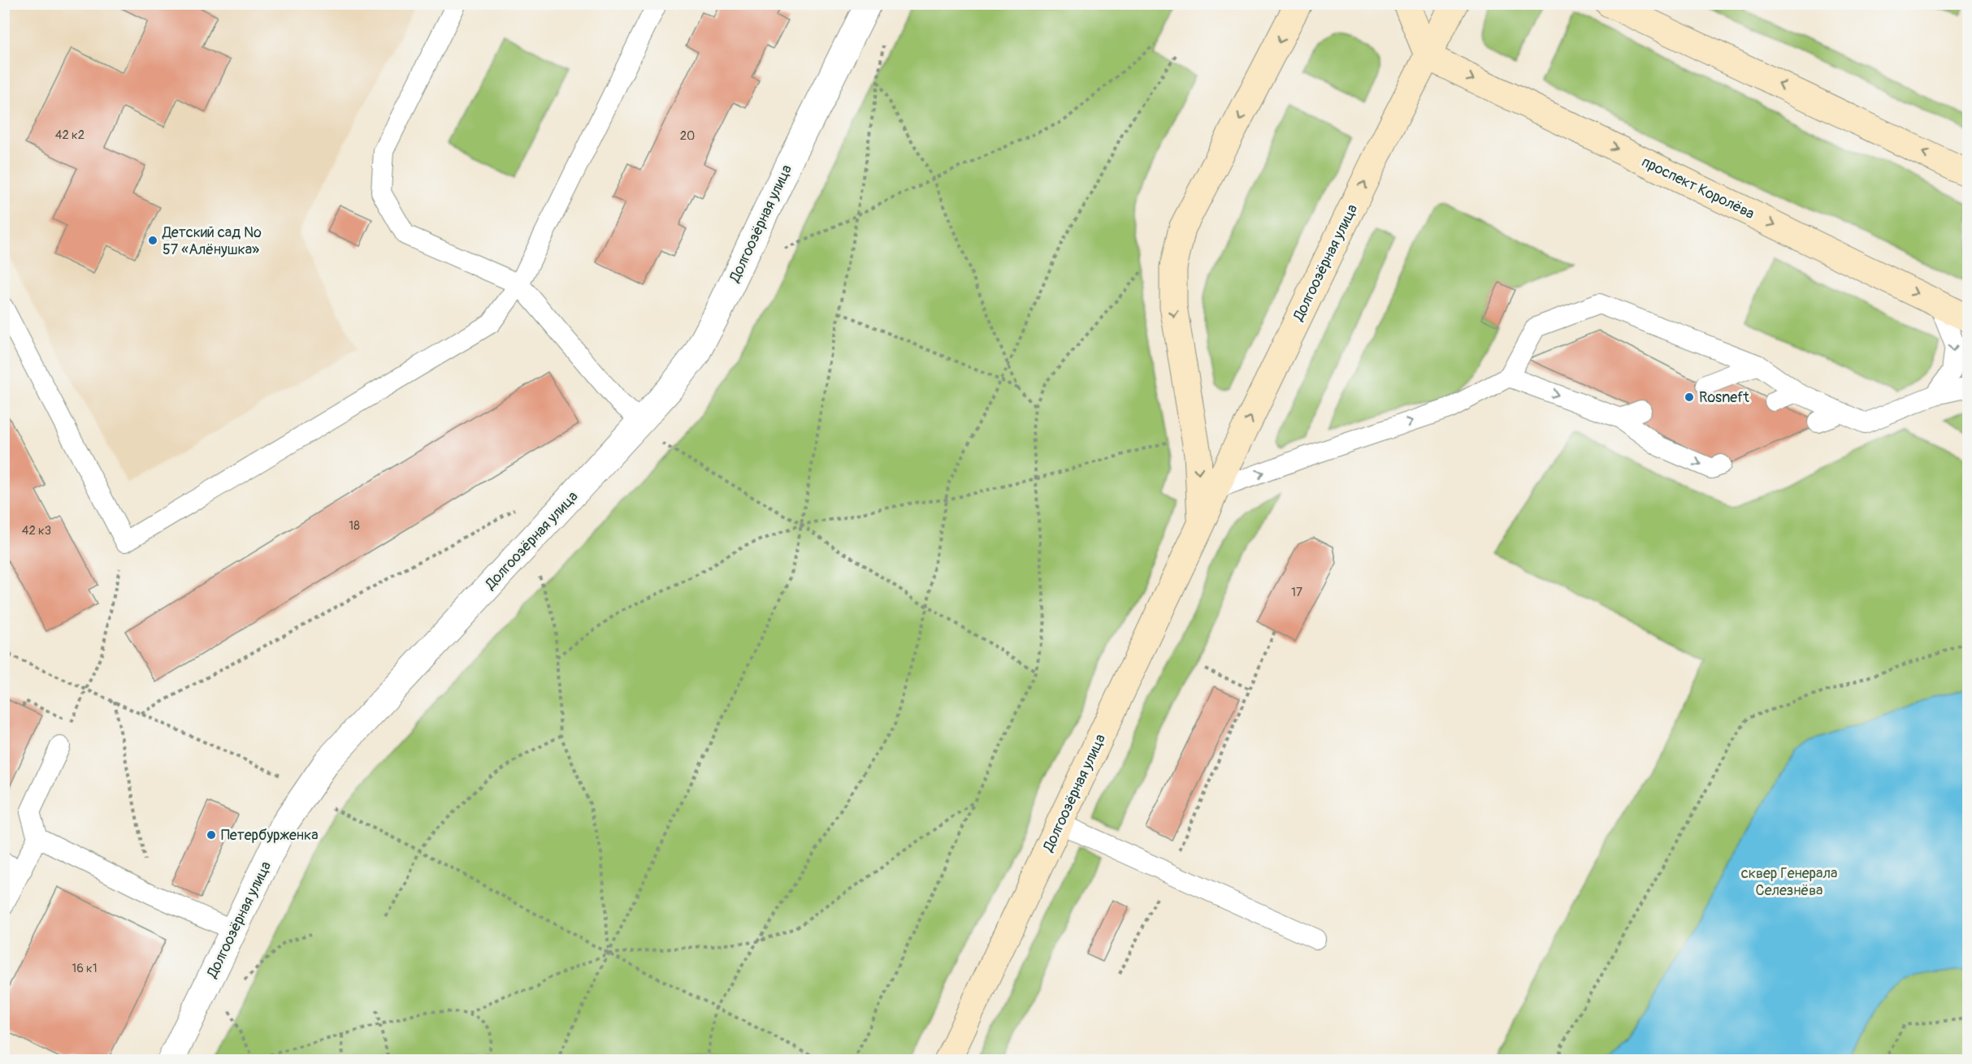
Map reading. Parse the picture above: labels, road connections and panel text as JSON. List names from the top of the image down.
{
  "streets": {
    "main road": ["проспект Королёва", "Долгоозёрная улица"]
  },
  "crossings": [
    ["проспект Королёва", "Долгоозёрная улица"]
  ],
  "parks": ["сквер Генерала Селезнёва"],
  "places": ["Детский сад № 57 «Алёнушка»", "Rosneft", "Петербурженка"],
  "house_numbers": [
    "42 к2",
    "20",
    "18",
    "42 к3",
    "17",
    "16 к1"
  ]
}
